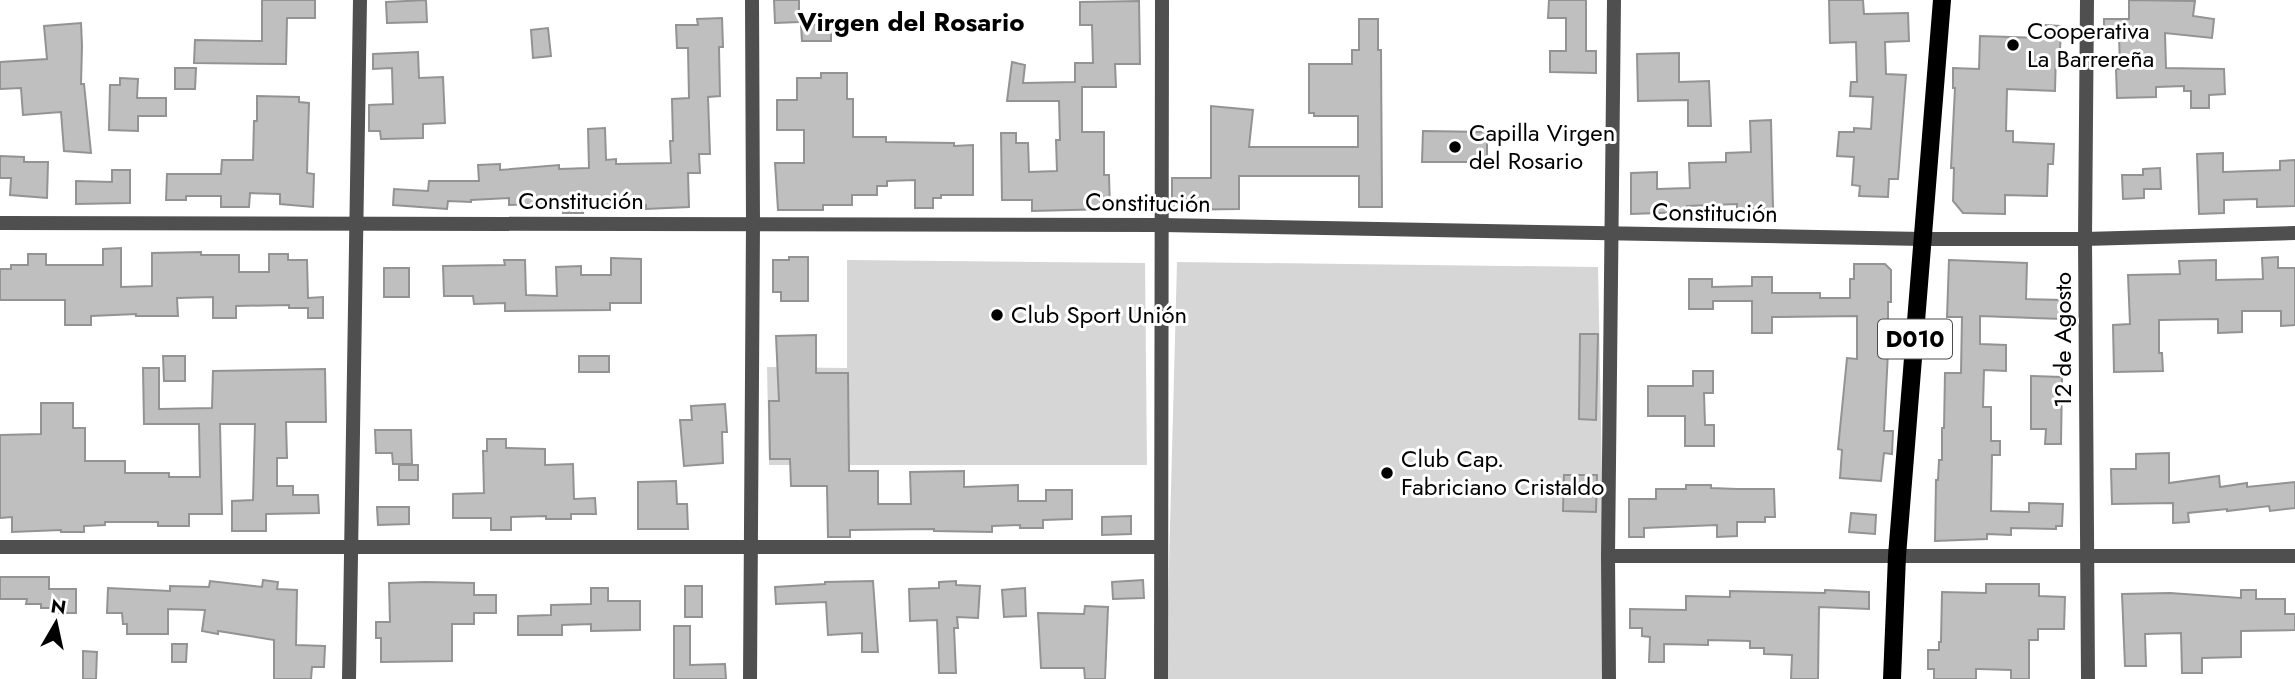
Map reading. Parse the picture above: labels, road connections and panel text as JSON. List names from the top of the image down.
{
  "streets": {
    "main road": ["D010"],
    "street": ["Constitución", "12 de Agosto"]
  },
  "crossings": [
    ["Constitución", "D010"],
    ["Constitución", "12 de Agosto"]
  ],
  "districts": ["Virgen del Rosario"],
  "places": [
    "Cooperativa La Barrereña",
    "Capilla Virgen del Rosario",
    "Club Sport Unión",
    "Club Cap. Fabriciano Cristaldo"
  ],
  "north": "top"
}
